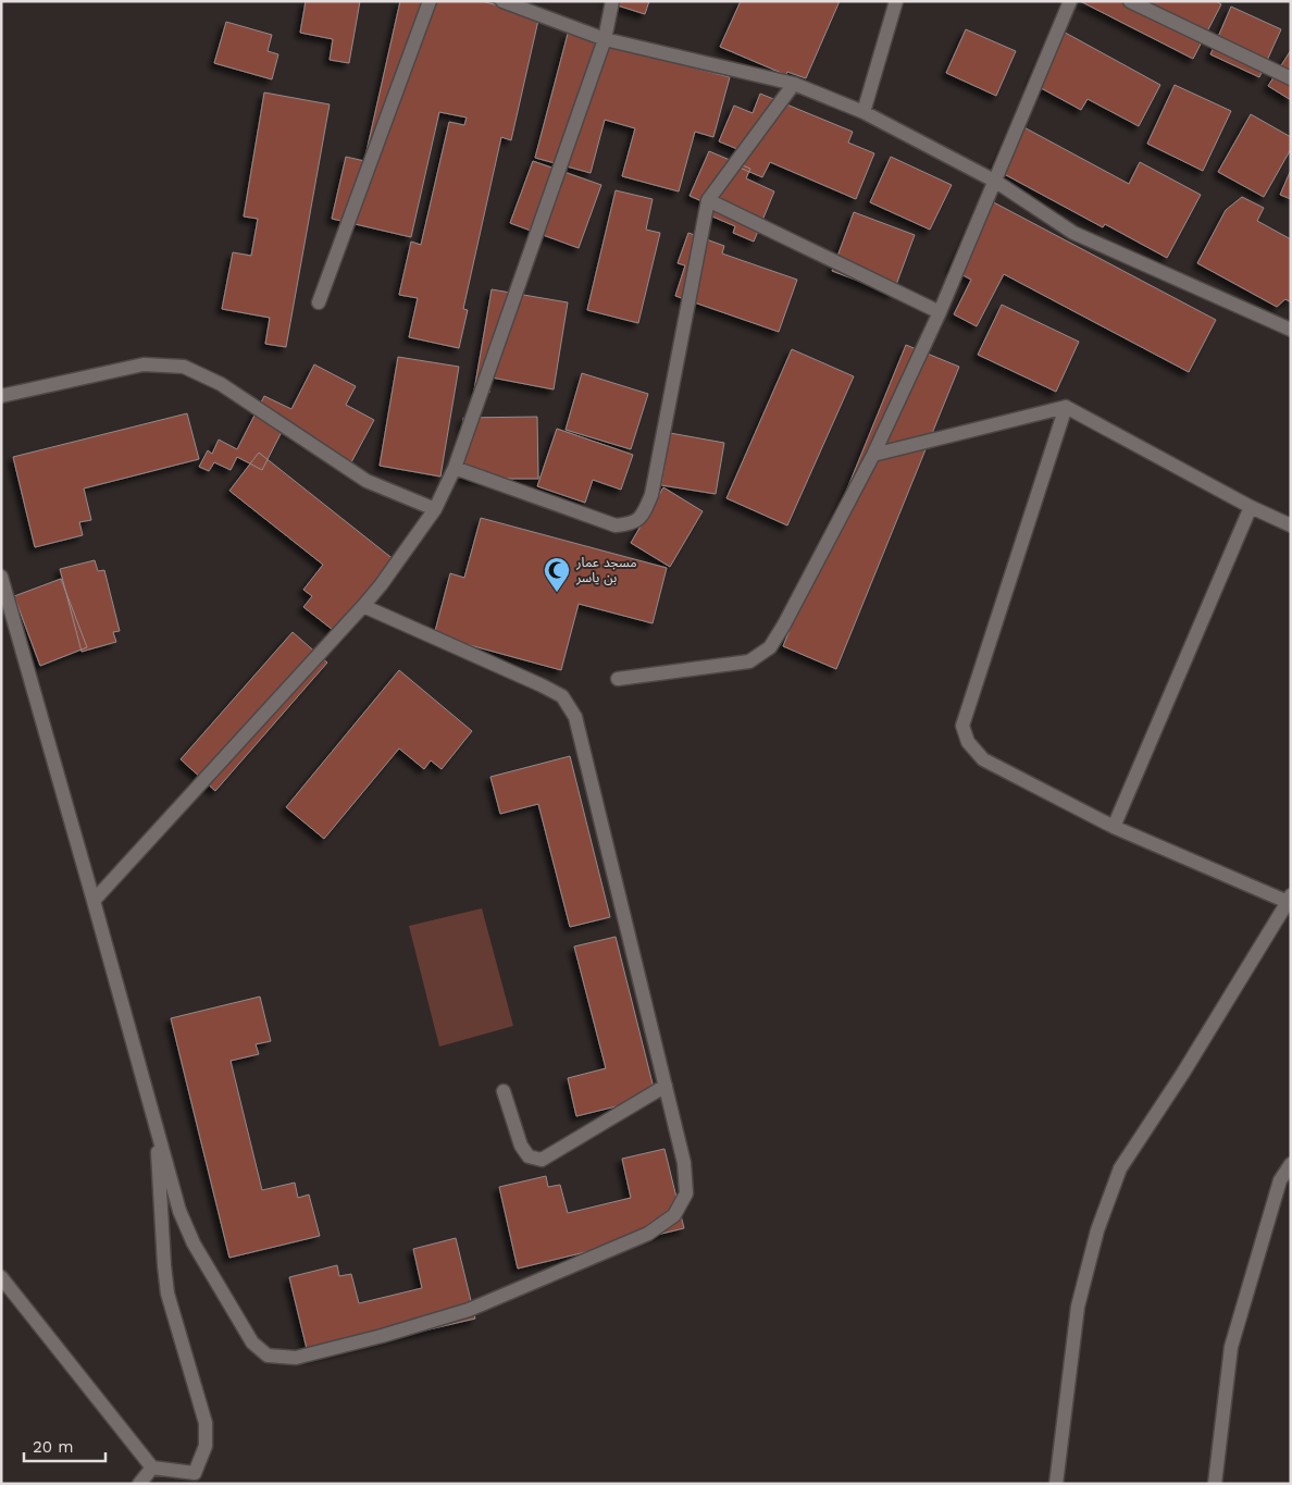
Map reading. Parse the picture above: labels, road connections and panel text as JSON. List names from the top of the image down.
{
  "places": {
    "mosque": ["مسجد عمار بن ياسر"]
  },
  "scale_bar": "20 m"
}
